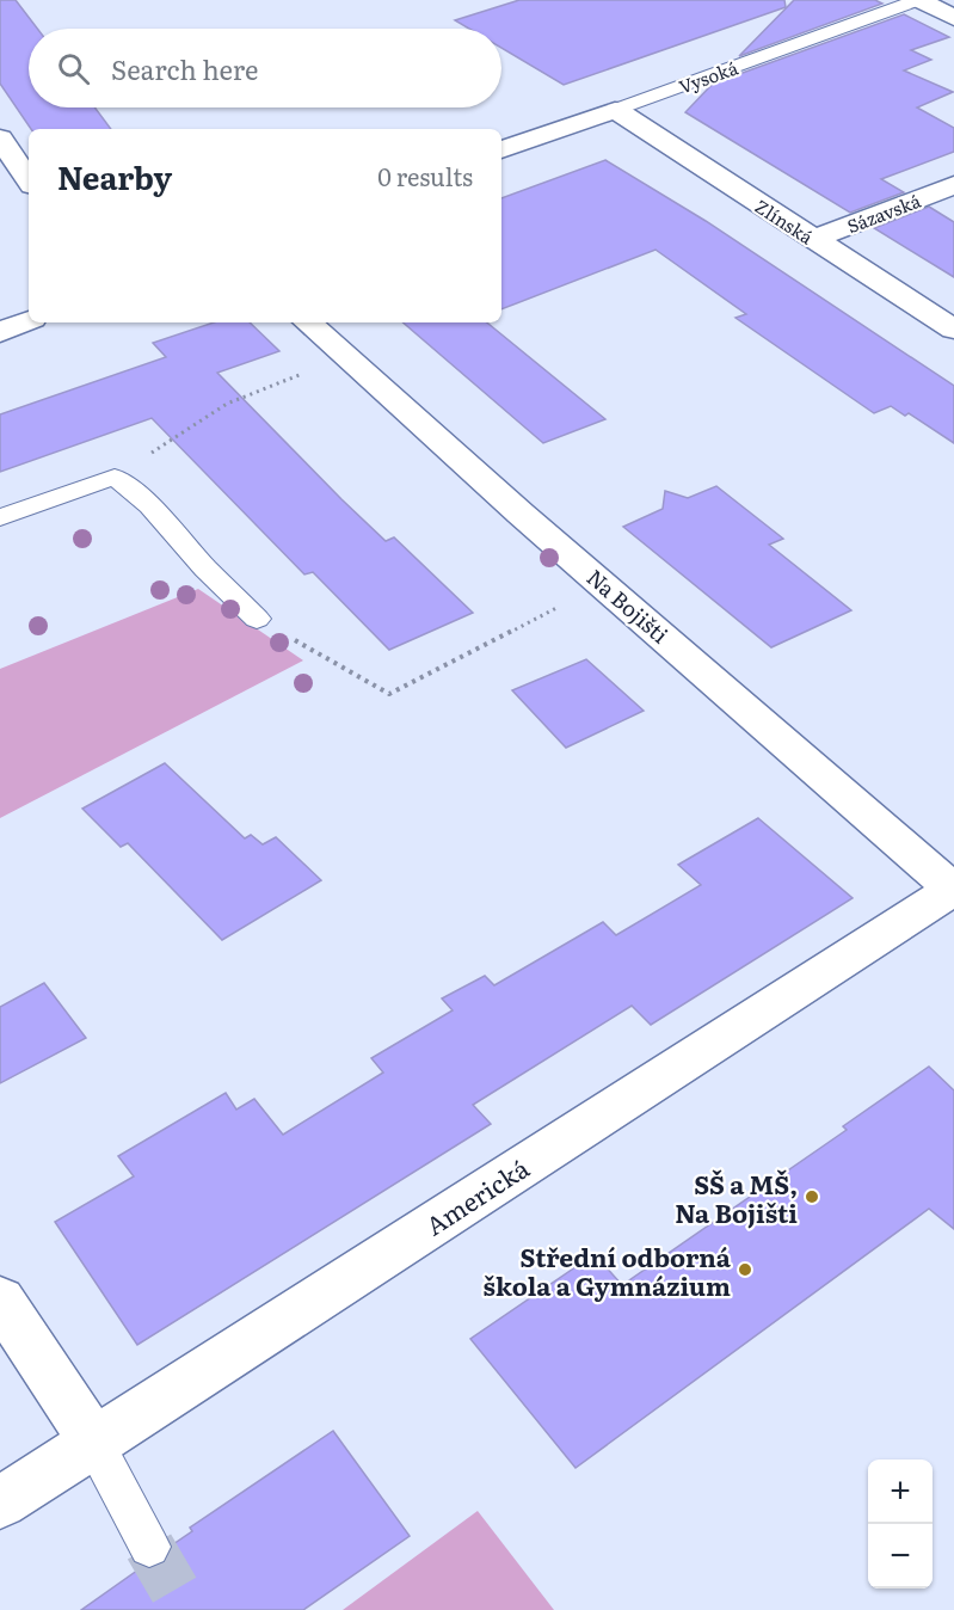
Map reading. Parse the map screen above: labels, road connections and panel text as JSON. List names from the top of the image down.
{
  "streets": {
    "street": [
      "Vysoká",
      "Sázavská",
      "Zlínská",
      "Na Bojišti",
      "Americká"
    ]
  },
  "crossings": [
    ["Vysoká", "Zlínská"],
    ["Sázavská", "Zlínská"],
    ["Na Bojišti", "Americká"]
  ],
  "places": ["SŠ a MŠ, Na Bojišti", "Střední odborná škola a Gymnázium"],
  "page": {
    "search": "Search here",
    "heading": ["Nearby", "0 results"],
    "map_buttons": ["+", "−"]
  }
}
